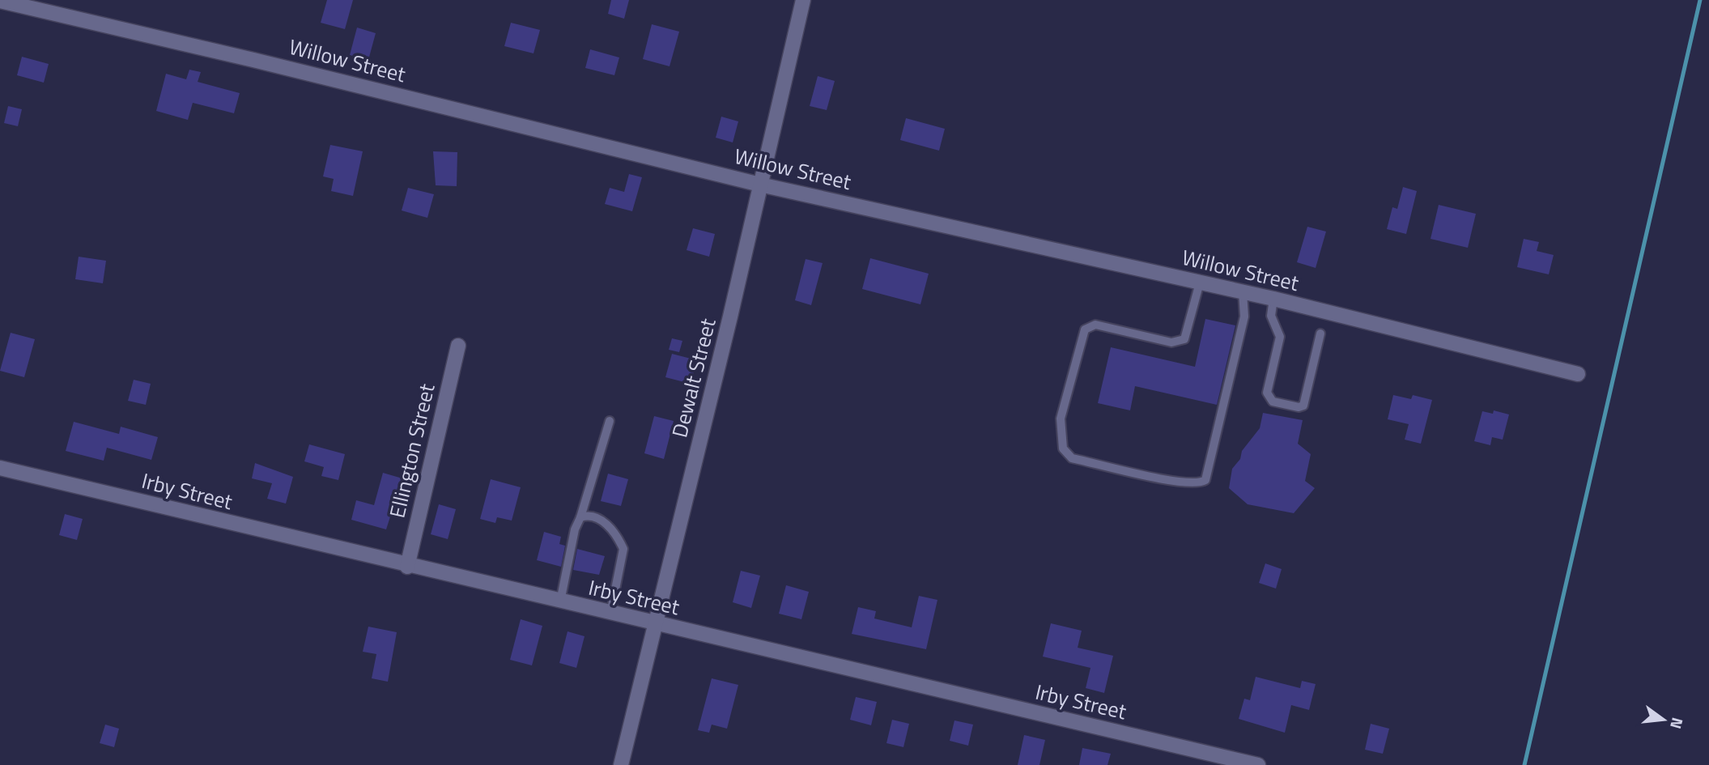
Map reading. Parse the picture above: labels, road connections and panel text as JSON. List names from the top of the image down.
{
  "streets": {
    "street": [
      "Willow Street",
      "Dewalt Street",
      "Ellington Street",
      "Irby Street"
    ]
  },
  "crossings": [
    ["Willow Street", "Dewalt Street"],
    ["Dewalt Street", "Irby Street"],
    ["Ellington Street", "Irby Street"]
  ],
  "north": "right"
}
